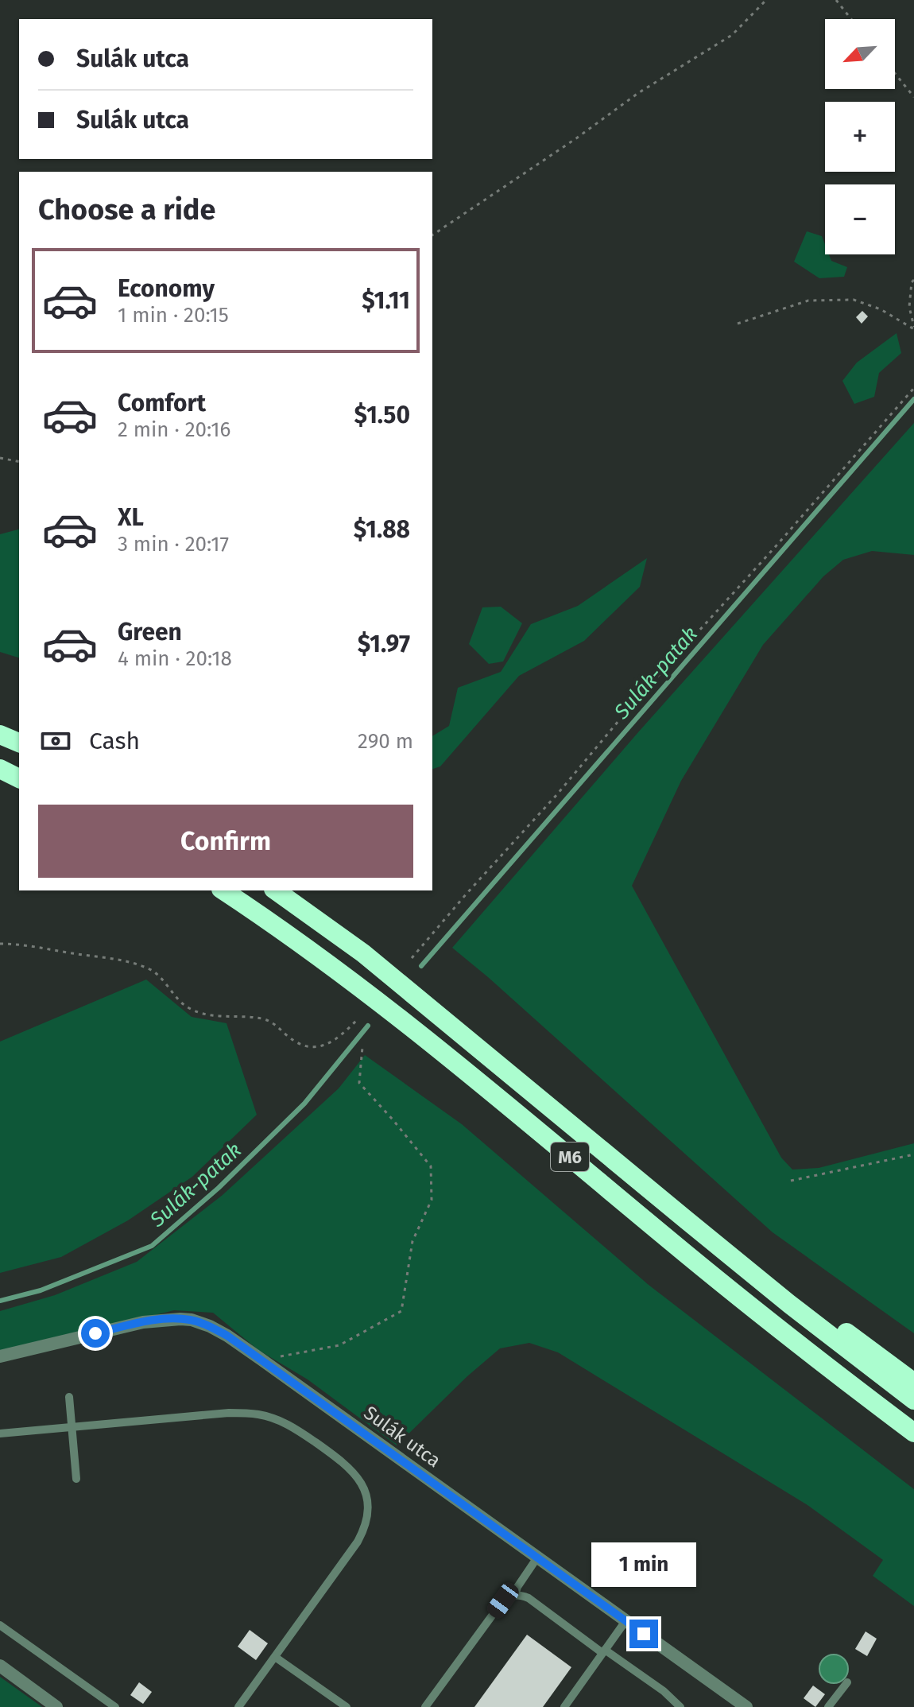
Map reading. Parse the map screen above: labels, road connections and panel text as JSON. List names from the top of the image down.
{
  "streets": {
    "highway": ["M6"],
    "street": ["Sulák utca"]
  },
  "water": ["Sulák-patak"],
  "north": "bottom left",
  "page": {
    "map_buttons": ["+", "−"],
    "banner": ["Sulák utca", "Sulák utca"],
    "heading": "Choose a ride",
    "list": [
      {
        "name": "Economy",
        "note": "1 min · 20:15",
        "value": "$1.11"
      },
      {
        "name": "Comfort",
        "note": "2 min · 20:16",
        "value": "$1.50"
      },
      {
        "name": "XL",
        "note": "3 min · 20:17",
        "value": "$1.88"
      },
      {
        "name": "Green",
        "note": "4 min · 20:18",
        "value": "$1.97"
      }
    ],
    "pay": ["Cash", "290 m"],
    "buttons": "Confirm",
    "bubble": "1 min"
  }
}
